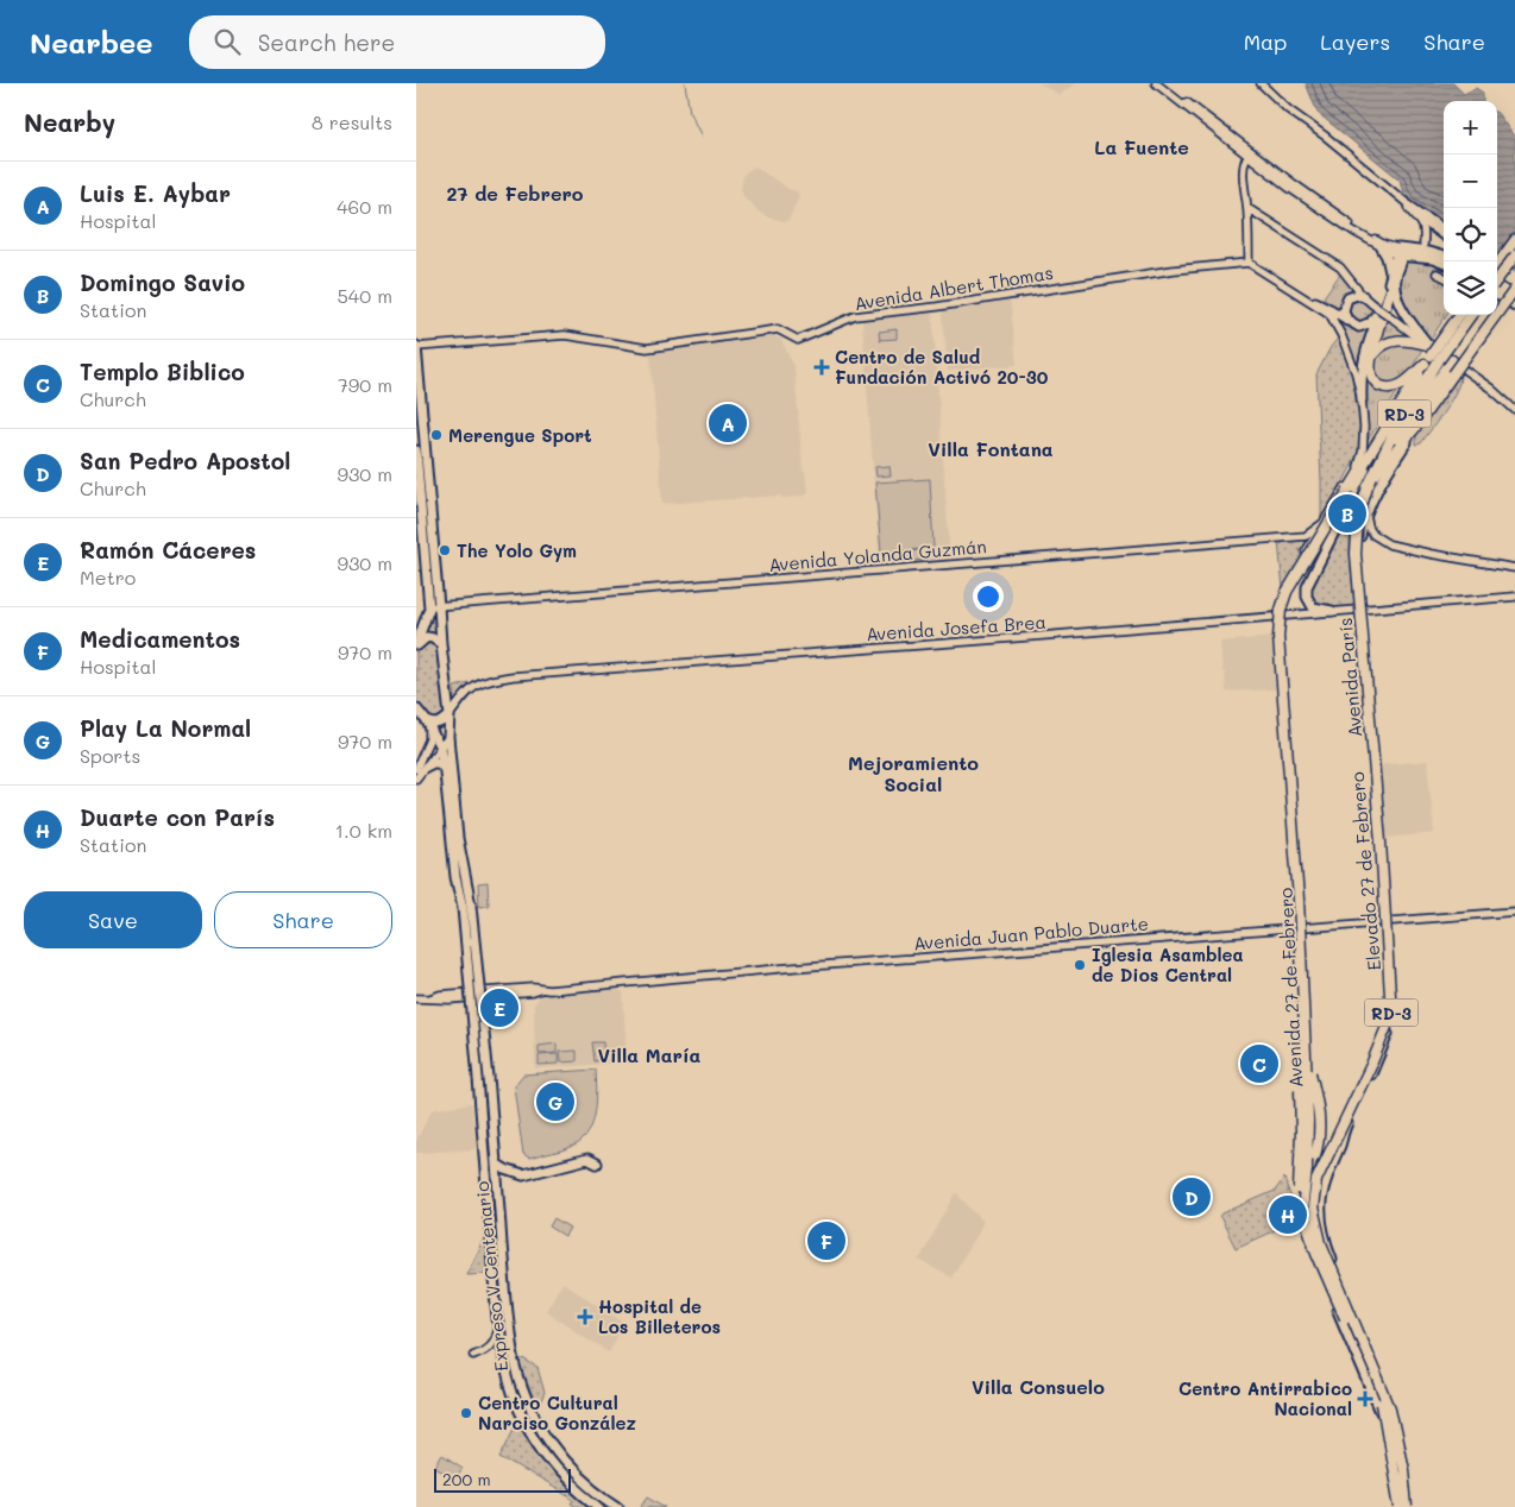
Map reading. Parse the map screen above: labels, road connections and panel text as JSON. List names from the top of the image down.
{
  "streets": {
    "highway": ["RD-3", "Elevado 27 de Febrero"],
    "main road": [
      "Avenida Albert Thomas",
      "Avenida Yolanda Guzmán",
      "Avenida Josefa Brea",
      "Avenida París",
      "Avenida Juan Pablo Duarte",
      "Avenida 27 de Febrero",
      "Expreso V Centenario"
    ]
  },
  "crossings": [
    ["RD-3", "Avenida París"],
    ["RD-3", "Elevado 27 de Febrero"],
    ["RD-3", "Avenida 27 de Febrero"],
    ["Avenida Josefa Brea", "Avenida París"],
    ["Avenida Josefa Brea", "Avenida 27 de Febrero"],
    ["Avenida París", "Elevado 27 de Febrero"],
    ["Avenida París", "Avenida Juan Pablo Duarte"],
    ["Avenida Juan Pablo Duarte", "Avenida 27 de Febrero"]
  ],
  "districts": [
    "La Fuente",
    "27 de Febrero",
    "Villa Fontana",
    "Mejoramiento Social",
    "Villa María",
    "Villa Consuelo"
  ],
  "places": {
    "health": ["Centro de Salud Fundación Activó 20-30", "Hospital de Los Billeteros", "Centro Antirrabico Nacional"],
    "other": [
      "Merengue Sport",
      "The Yolo Gym",
      "Iglesia Asamblea de Dios Central",
      "Centro Cultural Narciso González"
    ]
  },
  "scale_bar": "200 m",
  "page": {
    "header": "Nearbee",
    "search": "Search here",
    "nav": ["Map", "Layers", "Share"],
    "heading": ["Nearby", "8 results"],
    "map_buttons": ["+", "−"],
    "list": [
      {
        "mark": "A",
        "name": "Luis E. Aybar",
        "note": "Hospital",
        "value": "460 m"
      },
      {
        "mark": "B",
        "name": "Domingo Savio",
        "note": "Station",
        "value": "540 m"
      },
      {
        "mark": "C",
        "name": "Templo Biblico",
        "note": "Church",
        "value": "790 m"
      },
      {
        "mark": "D",
        "name": "San Pedro Apostol",
        "note": "Church",
        "value": "930 m"
      },
      {
        "mark": "E",
        "name": "Ramón Cáceres",
        "note": "Metro",
        "value": "930 m"
      },
      {
        "mark": "F",
        "name": "Medicamentos",
        "note": "Hospital",
        "value": "970 m"
      },
      {
        "mark": "G",
        "name": "Play La Normal",
        "note": "Sports",
        "value": "970 m"
      },
      {
        "mark": "H",
        "name": "Duarte con París",
        "note": "Station",
        "value": "1.0 km"
      }
    ],
    "pins": [
      "A",
      "B",
      "E",
      "C",
      "G",
      "D",
      "H",
      "F"
    ],
    "buttons": ["Save", "Share"],
    "scale": "200 m"
  }
}
